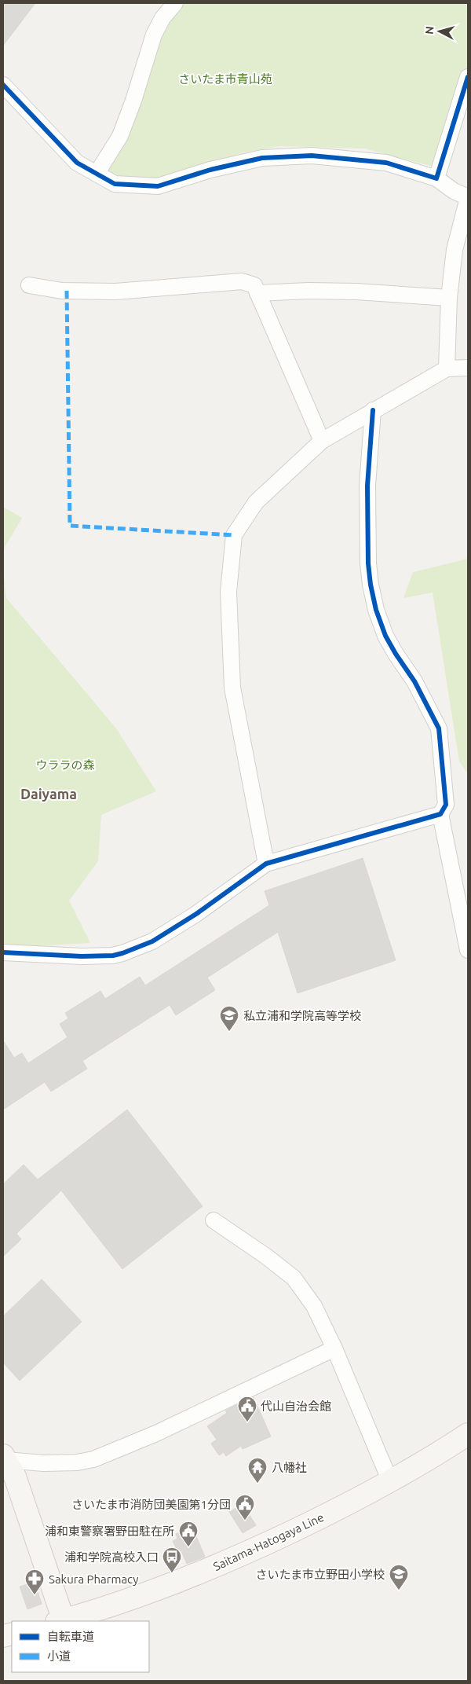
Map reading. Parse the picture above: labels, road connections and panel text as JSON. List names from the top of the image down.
{
  "streets": {
    "main road": ["Saitama-Hatogaya Line"]
  },
  "districts": ["Daiyama"],
  "parks": ["さいたま市青山苑", "ウララの森"],
  "places": {
    "school or university": ["私立浦和学院高等学校", "さいたま市立野田小学校"],
    "public building": ["代山自治会館", "さいたま市消防団美園第1分団", "浦和東警察署野田駐在所"],
    "temple": ["八幡社"],
    "bus stop": ["浦和学院高校入口"],
    "pharmacy": ["Sakura Pharmacy"]
  },
  "legend": ["自転車道", "小道"],
  "north": "left"
}
